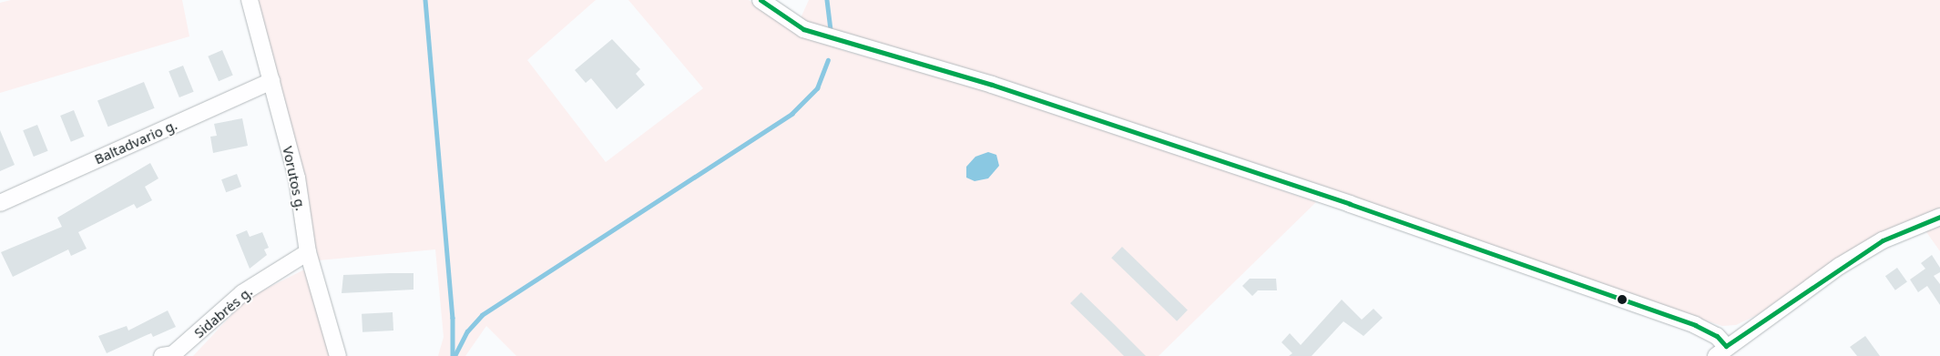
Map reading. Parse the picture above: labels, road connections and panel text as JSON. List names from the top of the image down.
{
  "streets": {
    "street": ["Baltadvario g.", "Vorutos g.", "Sidabrės g."]
  },
  "crossings": [
    ["Baltadvario g.", "Vorutos g."],
    ["Vorutos g.", "Sidabrės g."]
  ]
}
